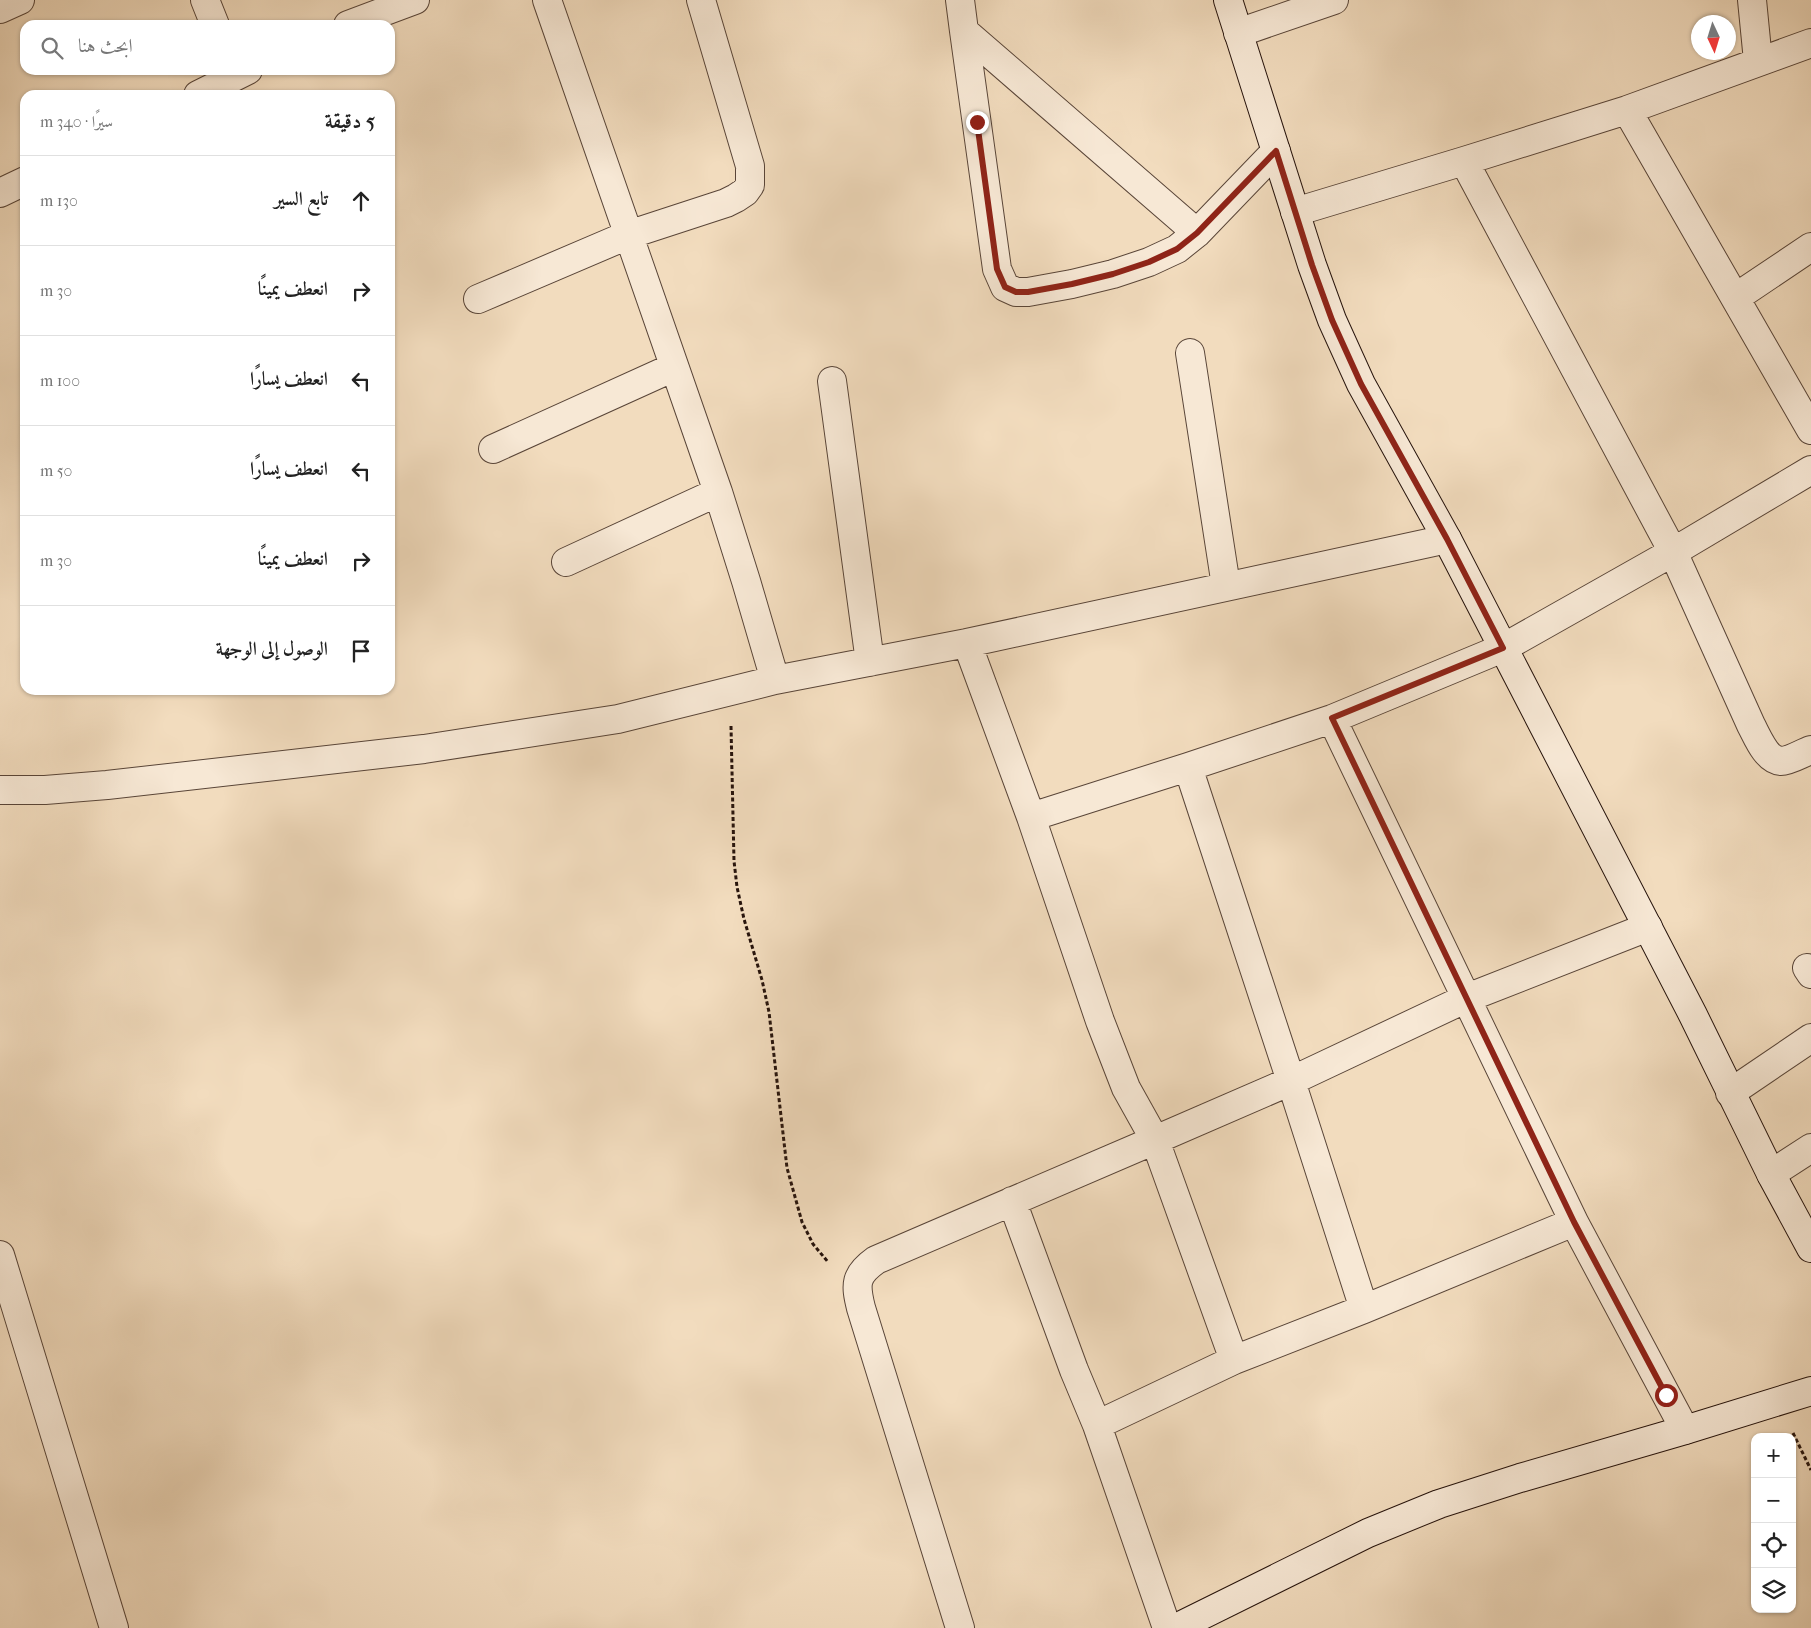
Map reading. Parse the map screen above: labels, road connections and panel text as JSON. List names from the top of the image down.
{
  "north": "bottom",
  "page": {
    "search": "ابحث هنا",
    "heading": ["5 دقيقة", "سيرًا · 340 m"],
    "list": [
      ["تابع السير", "130 m"],
      ["انعطف يمينًا", "30 m"],
      ["انعطف يسارًا", "100 m"],
      ["انعطف يسارًا", "50 m"],
      ["انعطف يمينًا", "30 m"],
      "الوصول إلى الوجهة"
    ],
    "map_buttons": ["+", "−"]
  }
}
